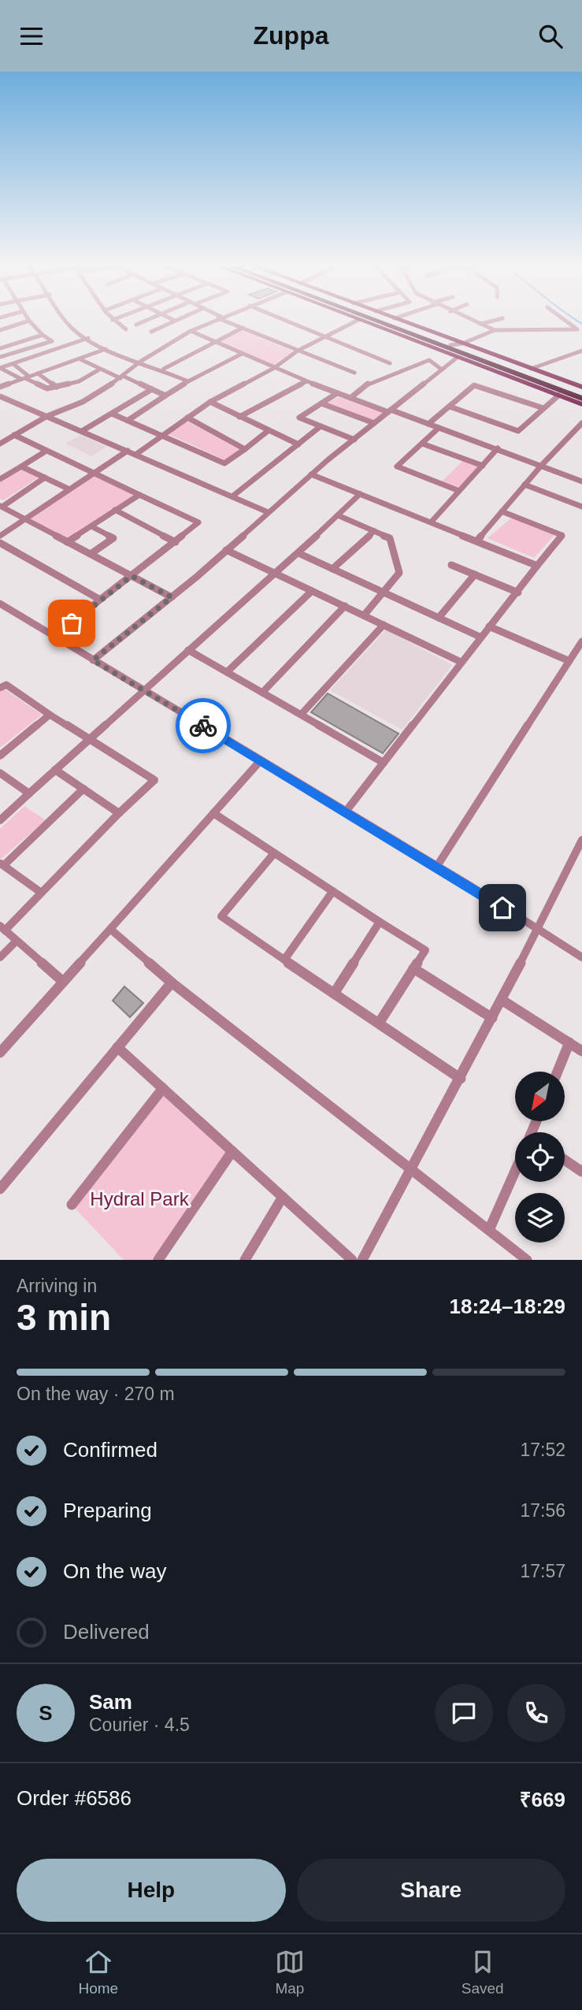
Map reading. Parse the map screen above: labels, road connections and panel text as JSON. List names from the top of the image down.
{
  "parks": ["Hydral Park"],
  "north": "bottom left",
  "page": {
    "header": "Zuppa",
    "heading": ["3 min", "Arriving in", "18:24–18:29"],
    "panel": [
      "Sam",
      "Courier · 4.5",
      "Order #6586",
      "₹669"
    ],
    "bar": "On the way · 270 m",
    "list": [
      ["Confirmed", "17:52"],
      ["Preparing", "17:56"],
      ["On the way", "17:57"],
      "Delivered"
    ],
    "round": "S",
    "buttons": ["Help", "Share"],
    "tabs": ["Home", "Map", "Saved"]
  }
}
